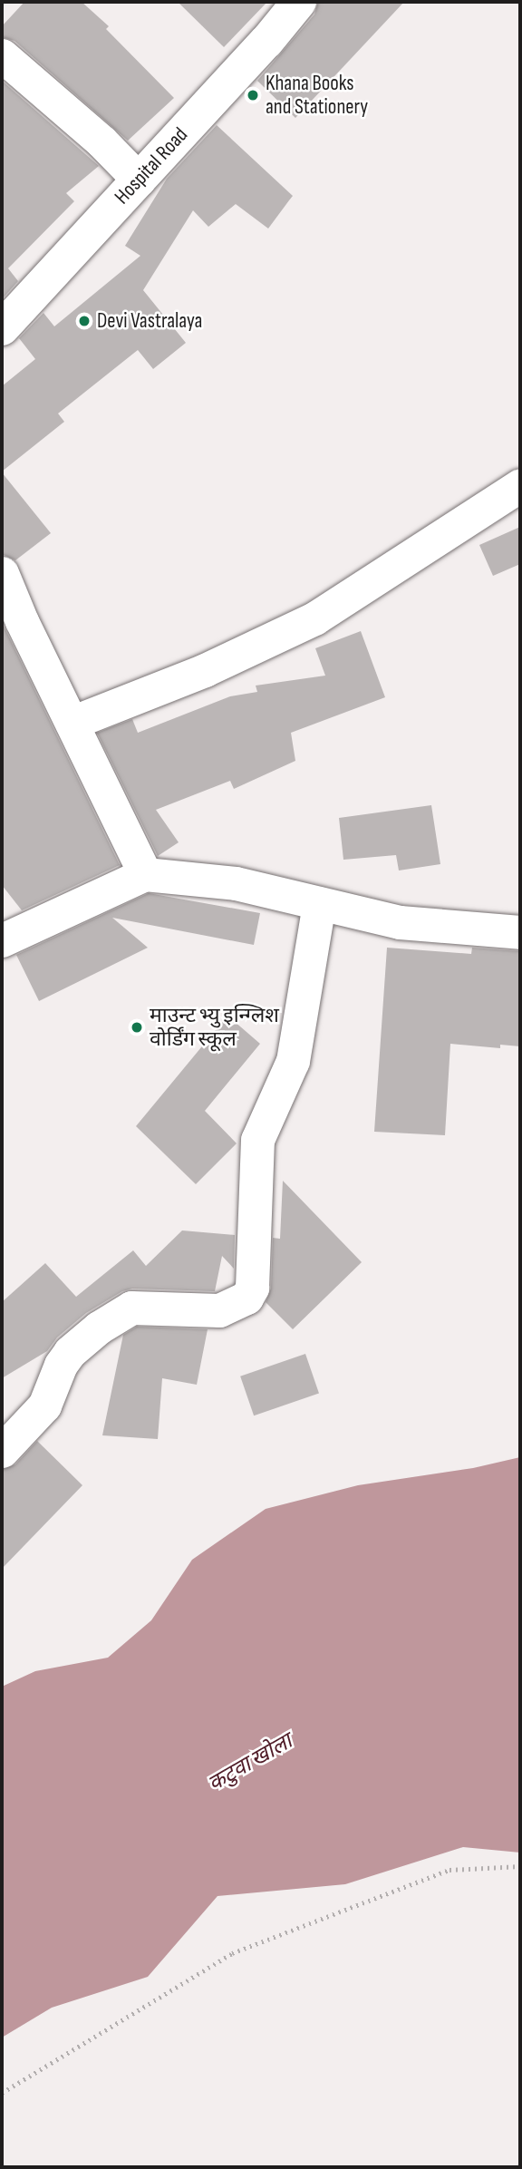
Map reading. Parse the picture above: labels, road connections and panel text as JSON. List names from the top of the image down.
{
  "streets": {
    "street": ["Hospital Road"]
  },
  "water": ["कटुवा खोला"],
  "places": ["Khana Books and Stationery", "Devi Vastralaya", "माउन्ट भ्यु इन्ग्लिश वोर्डिंग स्कूल"]
}
